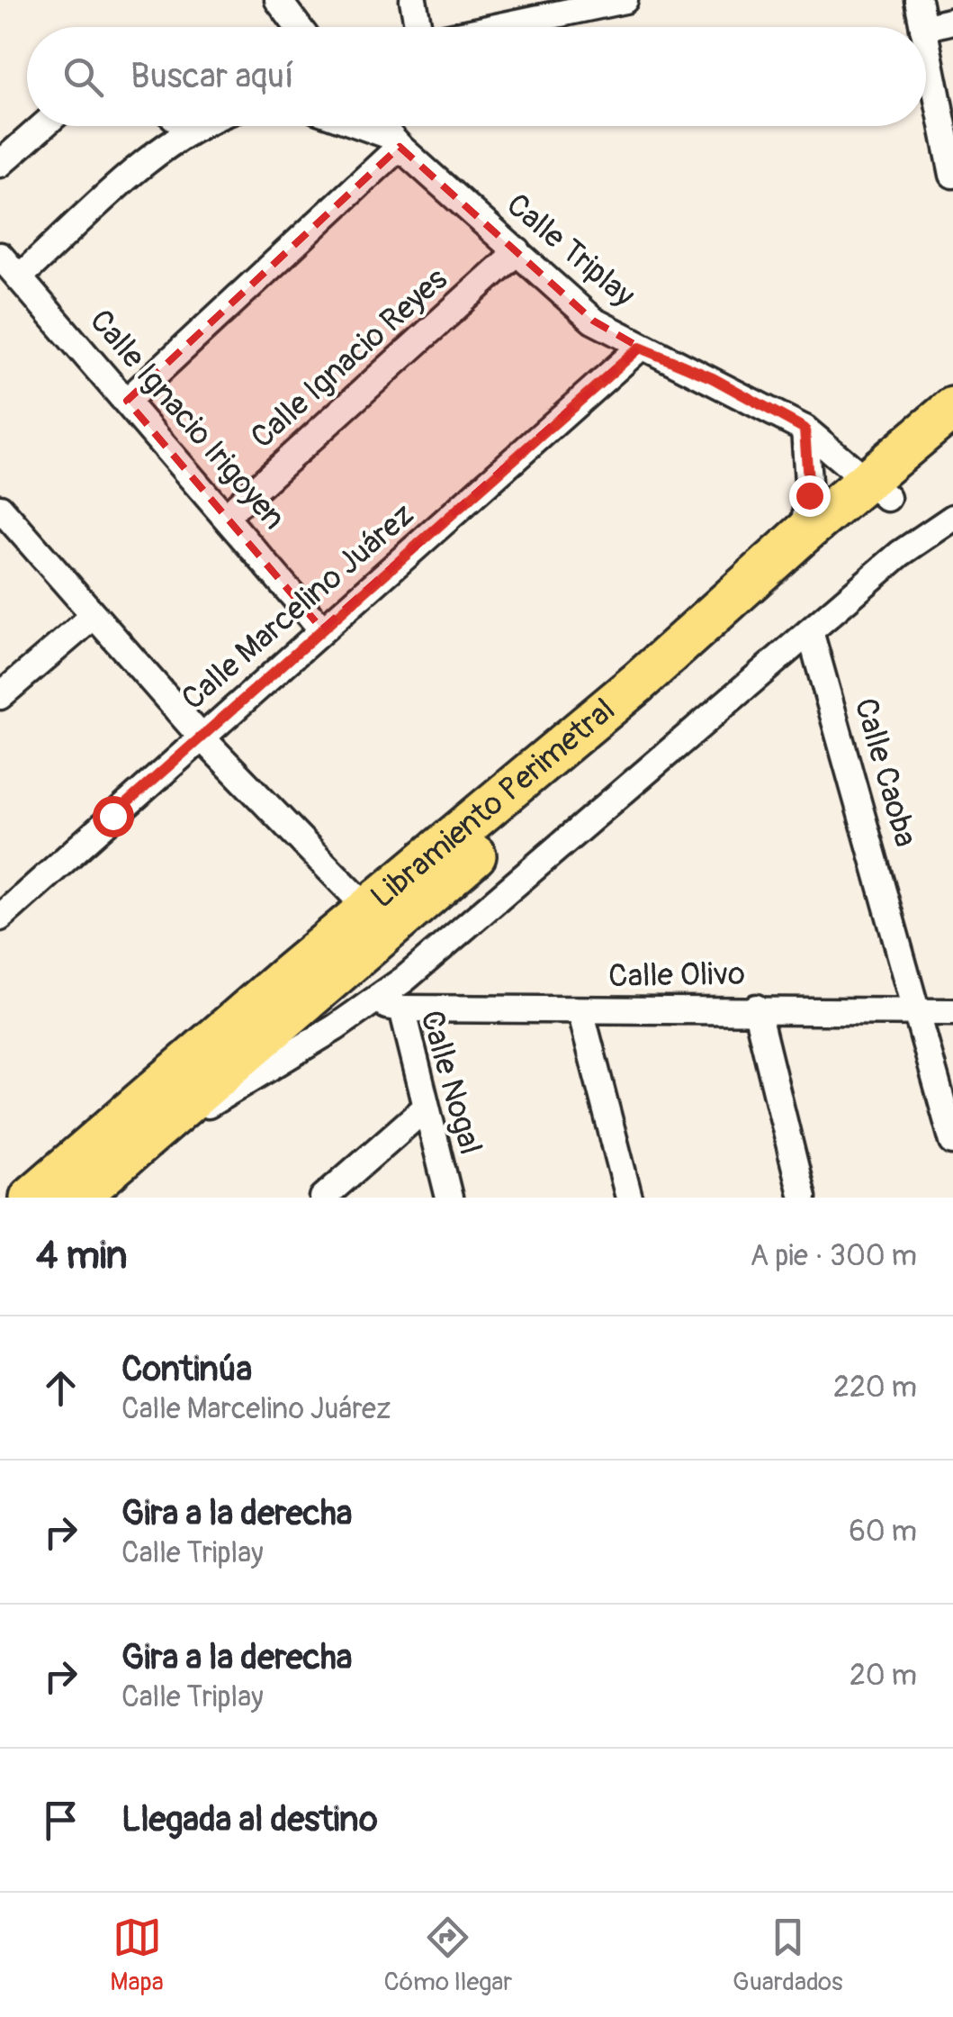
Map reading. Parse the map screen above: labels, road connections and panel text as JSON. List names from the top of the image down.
{
  "streets": {
    "main road": ["Libramiento Perimetral"],
    "street": [
      "Calle Triplay",
      "Calle Ignacio Reyes",
      "Calle Ignacio Irigoyen",
      "Calle Marcelino Juárez",
      "Calle Caoba",
      "Calle Olivo",
      "Calle Nogal"
    ]
  },
  "crossings": [
    ["Calle Triplay", "Calle Ignacio Reyes"],
    ["Calle Triplay", "Calle Marcelino Juárez"],
    ["Calle Triplay", "Libramiento Perimetral"],
    ["Calle Ignacio Reyes", "Calle Ignacio Irigoyen"],
    ["Calle Ignacio Irigoyen", "Calle Marcelino Juárez"],
    ["Calle Caoba", "Calle Olivo"],
    ["Calle Olivo", "Calle Nogal"]
  ],
  "page": {
    "search": "Buscar aquí",
    "heading": ["4 min", "A pie · 300 m"],
    "list": [
      ["Continúa", "Calle Marcelino Juárez", "220 m"],
      ["Gira a la derecha", "Calle Triplay", "60 m"],
      ["Gira a la derecha", "Calle Triplay", "20 m"],
      "Llegada al destino"
    ],
    "nav": ["Mapa", "Cómo llegar", "Guardados"]
  }
}
